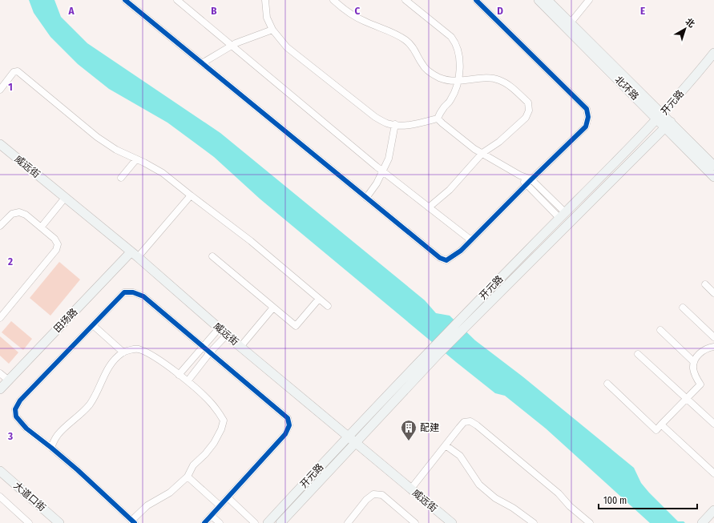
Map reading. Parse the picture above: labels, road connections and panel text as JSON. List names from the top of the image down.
{
  "streets": {
    "main road": [
      "北环路",
      "开元路",
      "威远街",
      "田场路",
      "大道口街"
    ]
  },
  "crossings": [
    ["北环路", "开元路"],
    ["开元路", "威远街"],
    ["威远街", "田场路"]
  ],
  "places": {
    "building": ["配建"]
  },
  "scale_bar": "100 m",
  "north": "top right",
  "grid": {
    "columns": [
      "A",
      "B",
      "C",
      "D",
      "E"
    ],
    "rows": ["1", "2", "3"]
  }
}
